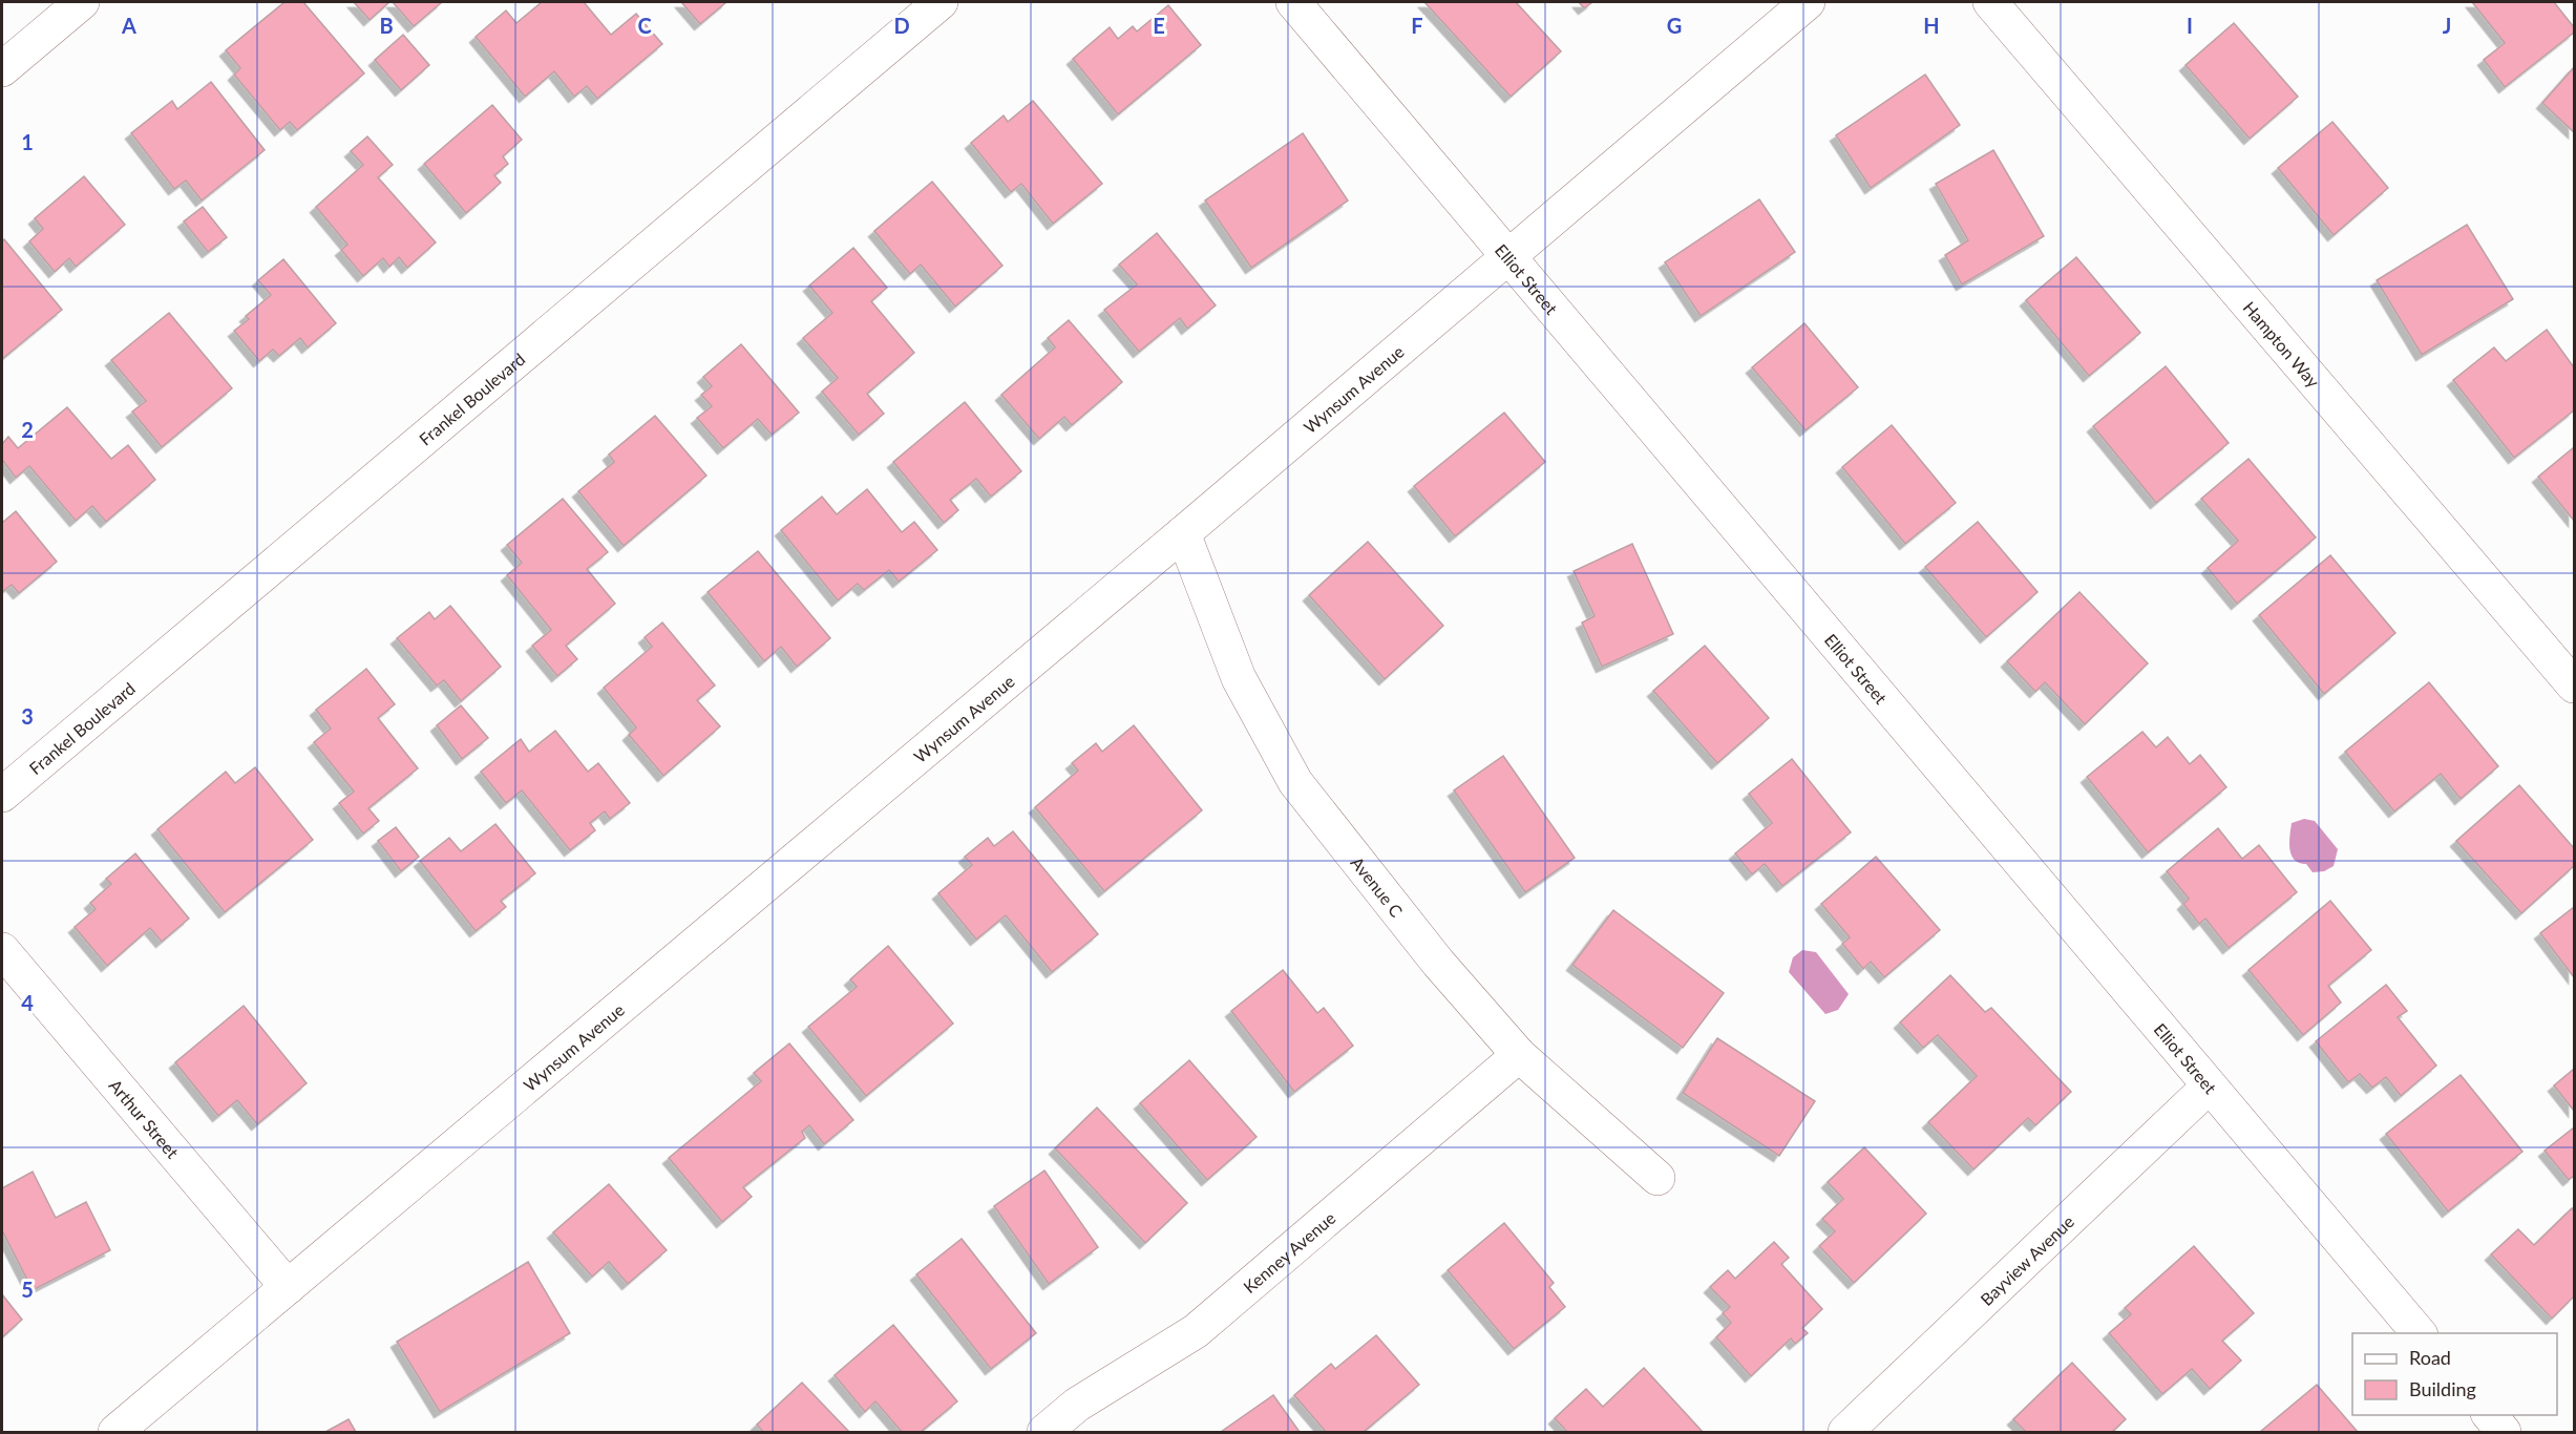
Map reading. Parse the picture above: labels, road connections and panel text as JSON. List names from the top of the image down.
{
  "streets": {
    "street": [
      "Elliot Street",
      "Hampton Way",
      "Wynsum Avenue",
      "Frankel Boulevard",
      "Avenue C",
      "Arthur Street",
      "Kenney Avenue",
      "Bayview Avenue"
    ]
  },
  "crossings": [
    ["Elliot Street", "Wynsum Avenue"],
    ["Elliot Street", "Bayview Avenue"],
    ["Wynsum Avenue", "Avenue C"],
    ["Wynsum Avenue", "Arthur Street"],
    ["Avenue C", "Kenney Avenue"]
  ],
  "legend": ["Road", "Building"],
  "grid": {
    "columns": [
      "A",
      "B",
      "C",
      "D",
      "E",
      "F",
      "G",
      "H",
      "I",
      "J"
    ],
    "rows": [
      "1",
      "2",
      "3",
      "4",
      "5"
    ]
  }
}
